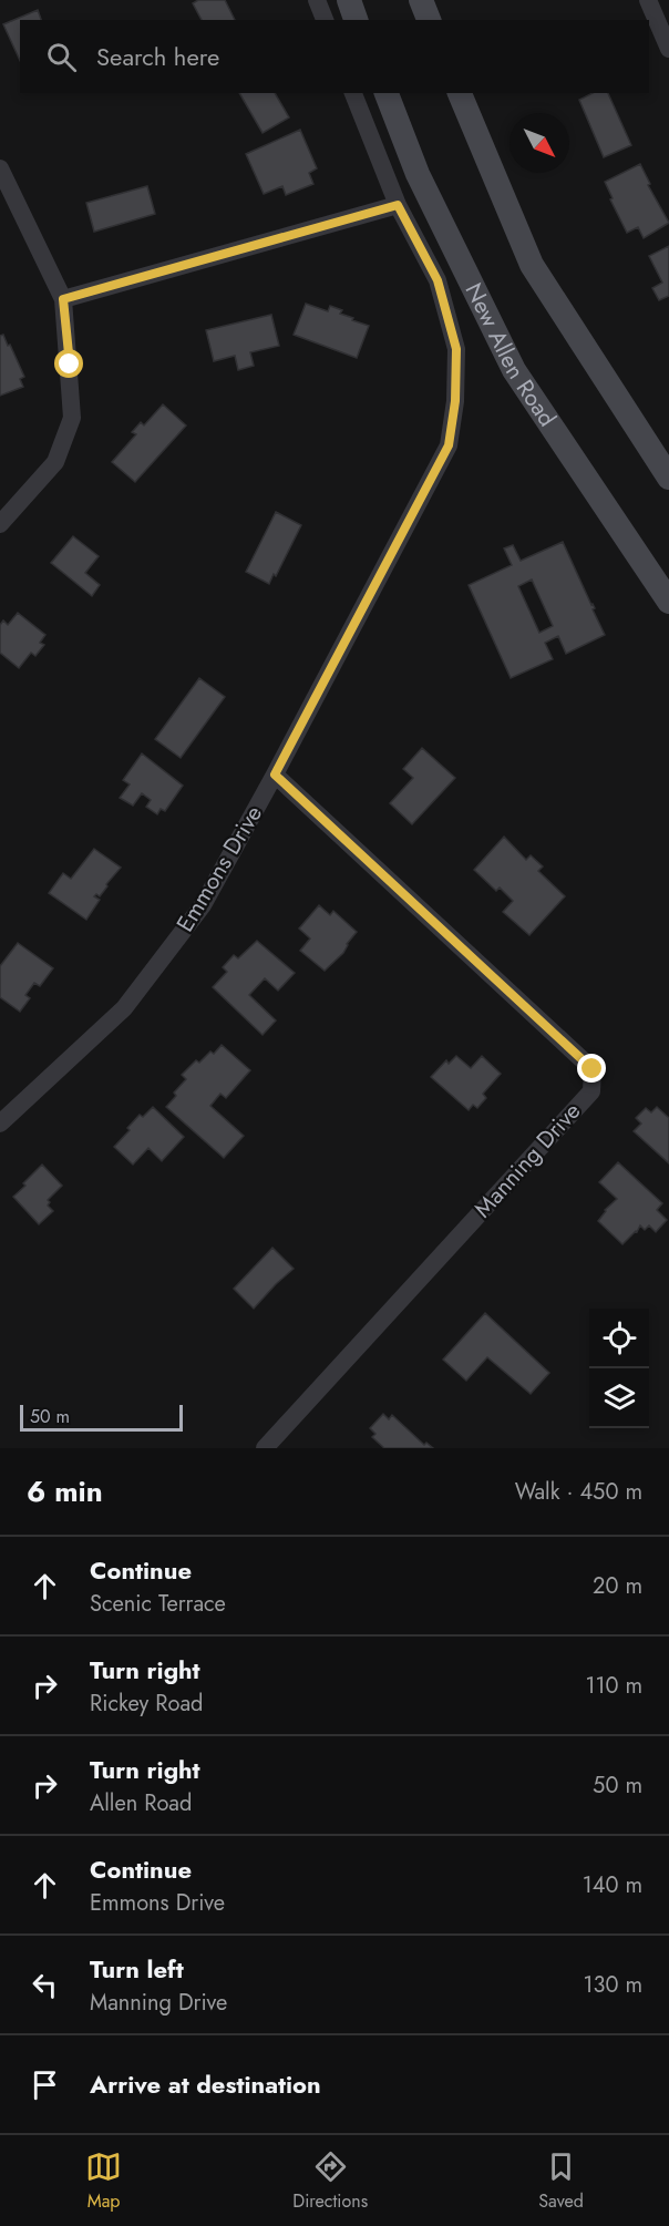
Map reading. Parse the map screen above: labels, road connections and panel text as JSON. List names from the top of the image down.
{
  "streets": {
    "main road": ["New Allen Road"],
    "street": ["Emmons Drive", "Manning Drive"]
  },
  "crossings": [
    ["Emmons Drive", "Manning Drive"]
  ],
  "scale_bar": "50 m",
  "north": "bottom right",
  "page": {
    "search": "Search here",
    "scale": "50 m",
    "heading": ["6 min", "Walk · 450 m"],
    "list": [
      ["Continue", "Scenic Terrace", "20 m"],
      ["Turn right", "Rickey Road", "110 m"],
      ["Turn right", "Allen Road", "50 m"],
      ["Continue", "Emmons Drive", "140 m"],
      ["Turn left", "Manning Drive", "130 m"],
      "Arrive at destination"
    ],
    "nav": ["Map", "Directions", "Saved"]
  }
}
